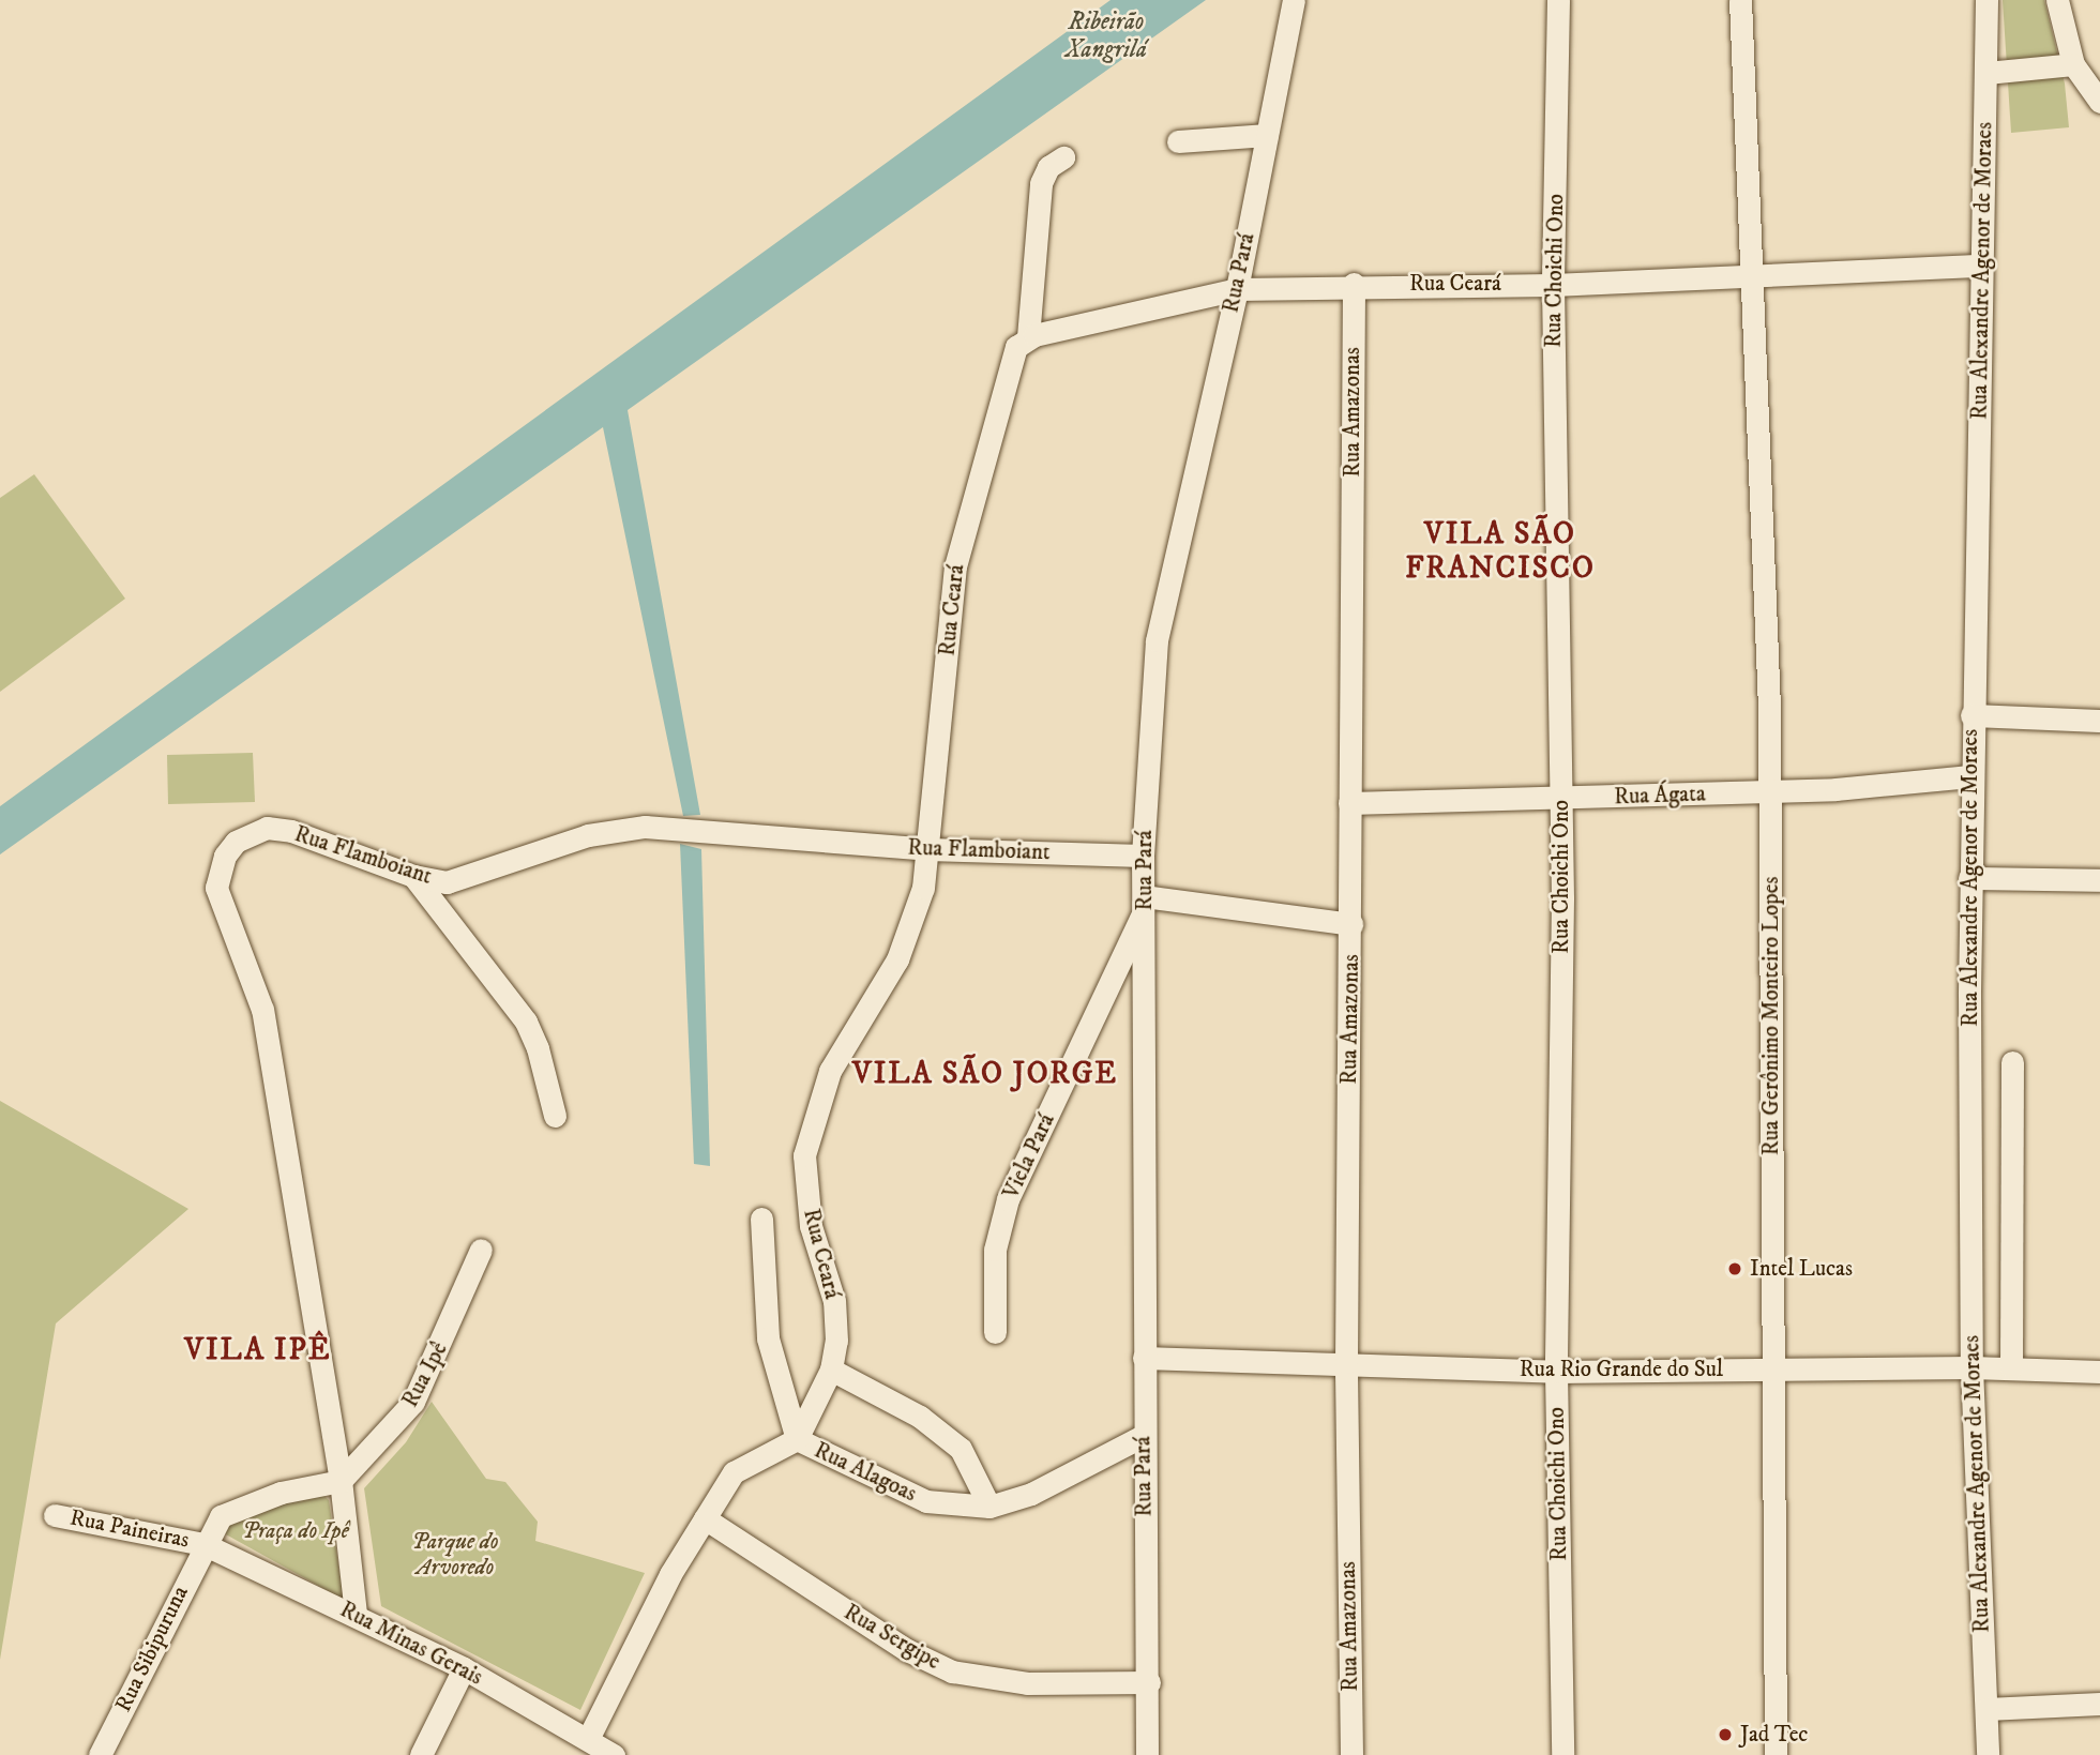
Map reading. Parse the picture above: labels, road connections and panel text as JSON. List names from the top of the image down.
{
  "streets": {
    "street": [
      "Rua Choichi Ono",
      "Rua Alexandre Agenor de Moraes",
      "Rua Pará",
      "Rua Ceará",
      "Rua Amazonas",
      "Rua Ágata",
      "Rua Flamboiant",
      "Rua Gerônimo Monteiro Lopes",
      "Viela Pará",
      "Rua Rio Grande do Sul",
      "Rua Ipê",
      "Rua Alagoas",
      "Rua Paineiras",
      "Rua Sergipe",
      "Rua Minas Gerais",
      "Rua Sibipuruna"
    ]
  },
  "crossings": [
    ["Rua Choichi Ono", "Rua Ceará"],
    ["Rua Choichi Ono", "Rua Ágata"],
    ["Rua Choichi Ono", "Rua Rio Grande do Sul"],
    ["Rua Alexandre Agenor de Moraes", "Rua Ceará"],
    ["Rua Alexandre Agenor de Moraes", "Rua Ágata"],
    ["Rua Alexandre Agenor de Moraes", "Rua Rio Grande do Sul"],
    ["Rua Pará", "Rua Ceará"],
    ["Rua Pará", "Rua Flamboiant"],
    ["Rua Pará", "Viela Pará"],
    ["Rua Pará", "Rua Rio Grande do Sul"],
    ["Rua Pará", "Rua Alagoas"],
    ["Rua Pará", "Rua Sergipe"],
    ["Rua Ceará", "Rua Amazonas"],
    ["Rua Ceará", "Rua Flamboiant"],
    ["Rua Ceará", "Rua Gerônimo Monteiro Lopes"],
    ["Rua Ceará", "Rua Alagoas"],
    ["Rua Amazonas", "Rua Ágata"],
    ["Rua Amazonas", "Rua Rio Grande do Sul"],
    ["Rua Ágata", "Rua Gerônimo Monteiro Lopes"],
    ["Rua Flamboiant", "Rua Ipê"],
    ["Rua Flamboiant", "Rua Minas Gerais"],
    ["Rua Flamboiant", "Rua Sibipuruna"],
    ["Rua Gerônimo Monteiro Lopes", "Rua Rio Grande do Sul"],
    ["Rua Ipê", "Rua Sibipuruna"],
    ["Rua Paineiras", "Rua Minas Gerais"],
    ["Rua Paineiras", "Rua Sibipuruna"],
    ["Rua Minas Gerais", "Rua Sibipuruna"]
  ],
  "districts": ["VILA SÃO FRANCISCO", "VILA SÃO JORGE", "VILA IPÊ"],
  "water": ["Ribeirão Xangrilá"],
  "parks": ["Praça do Ipê", "Parque do Arvoredo"],
  "places": ["Intel Lucas", "Jad Tec"]
}
